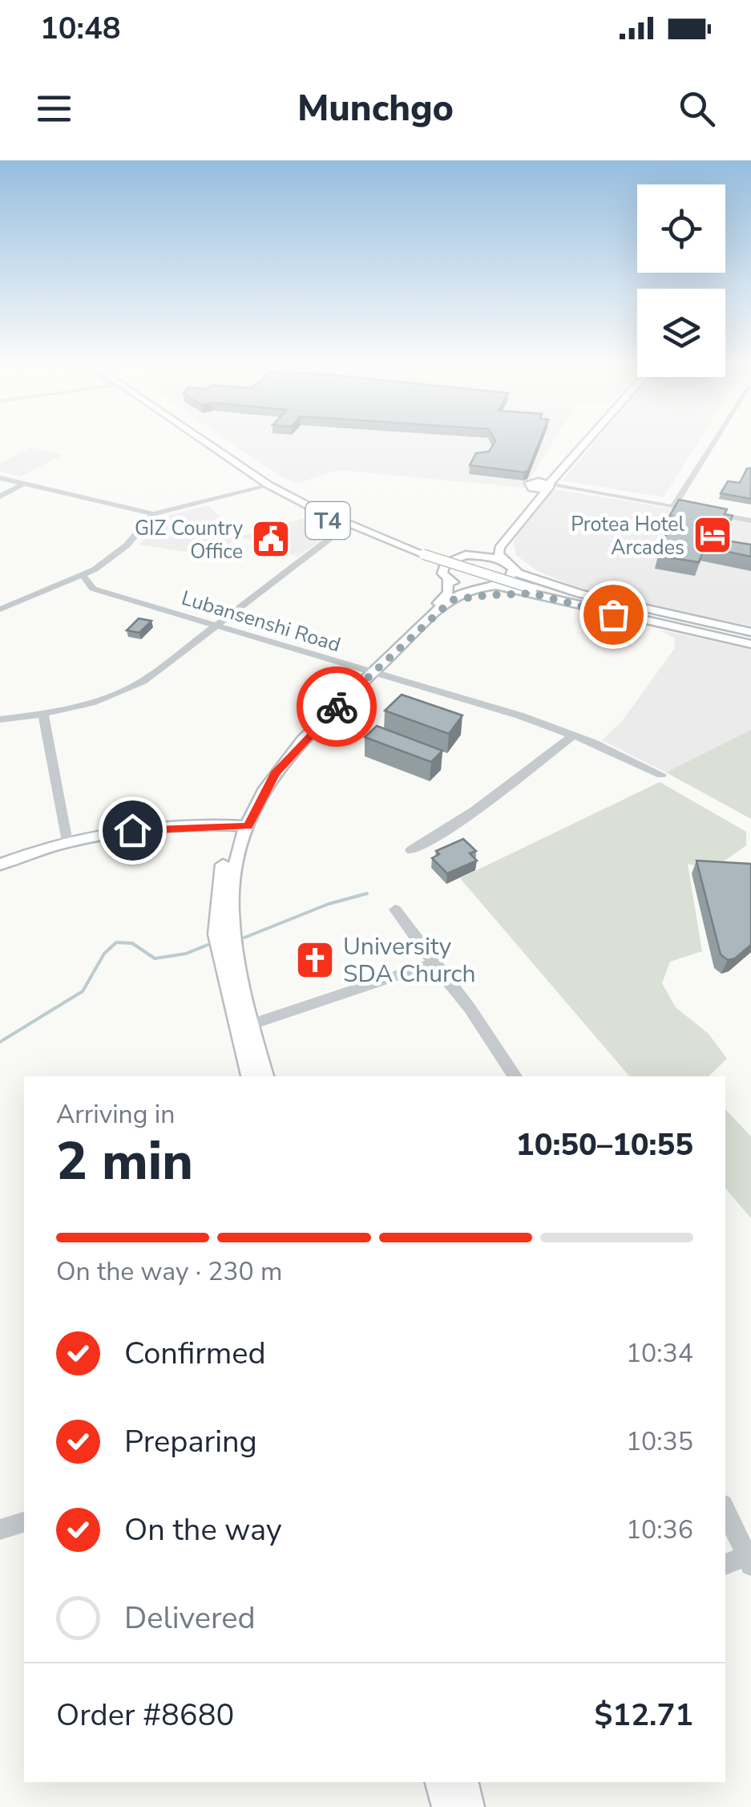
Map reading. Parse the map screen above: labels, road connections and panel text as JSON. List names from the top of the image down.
{
  "streets": {
    "main road": ["T4"],
    "street": ["Lubansenshi Road"]
  },
  "places": {
    "hotel": ["Protea Hotel Arcades"],
    "public building": ["GIZ Country Office"],
    "church": ["University SDA Church"]
  },
  "page": {
    "status": "10:48",
    "header": "Munchgo",
    "heading": ["2 min", "Arriving in", "10:50–10:55"],
    "panel": ["Order #8680", "$12.71"],
    "bar": "On the way · 230 m",
    "list": [
      ["Confirmed", "10:34"],
      ["Preparing", "10:35"],
      ["On the way", "10:36"],
      "Delivered"
    ]
  }
}
